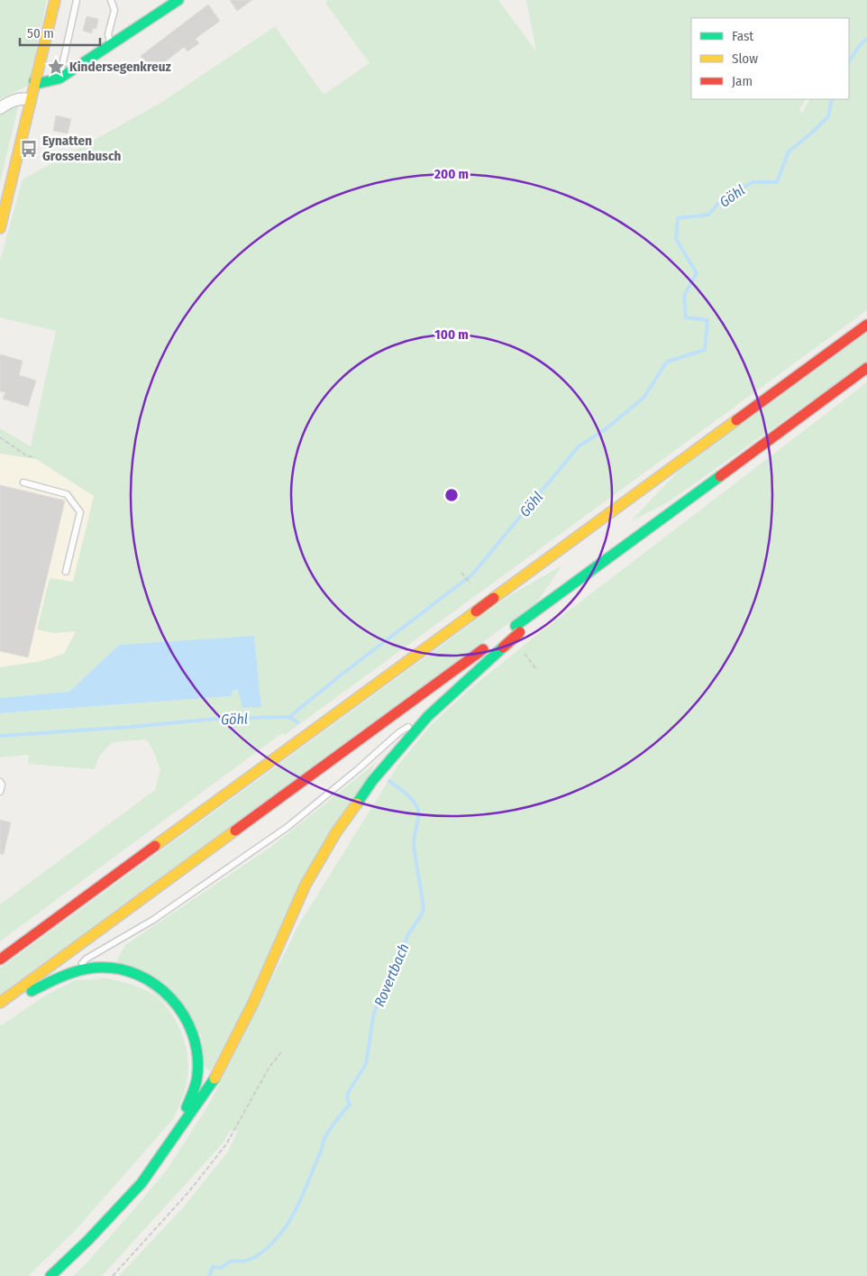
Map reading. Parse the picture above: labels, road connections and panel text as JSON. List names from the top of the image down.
{
  "water": ["Göhl", "Rovertbach"],
  "places": {
    "place": ["Kindersegenkreuz"],
    "bus stop": ["Eynatten Grossenbusch"]
  },
  "legend": ["Fast", "Slow", "Jam"],
  "scale_bar": "50 m",
  "rings": ["200 m", "100 m"]
}
